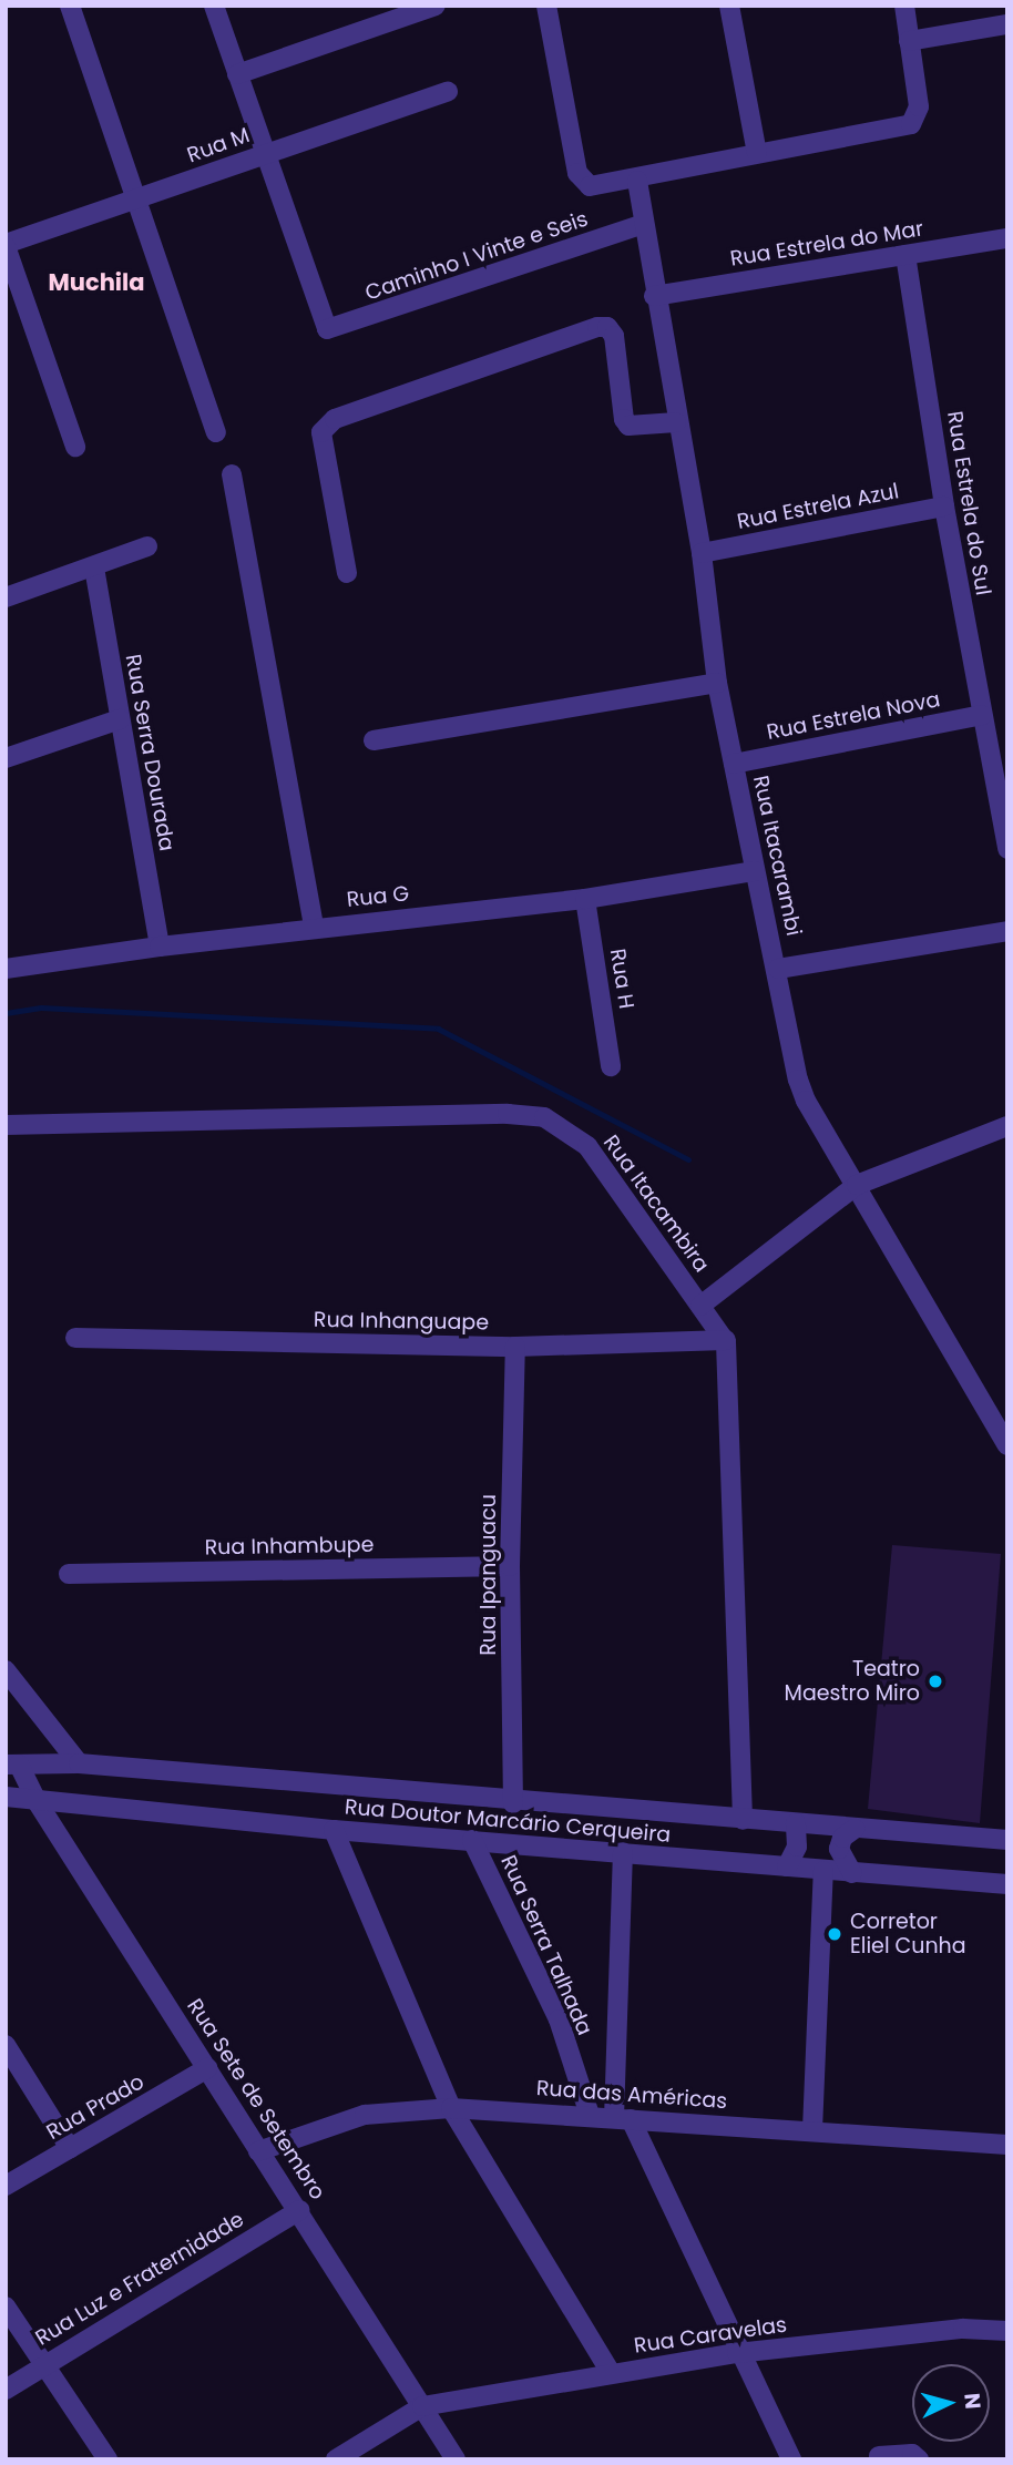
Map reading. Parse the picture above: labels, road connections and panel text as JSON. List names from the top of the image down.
{
  "streets": {
    "street": [
      "Rua M",
      "Rua Estrela do Mar",
      "Caminho I Vinte e Seis",
      "Rua Estrela do Sul",
      "Rua Estrela Azul",
      "Rua Estrela Nova",
      "Rua Serra Dourada",
      "Rua Itacarambi",
      "Rua G",
      "Rua H",
      "Rua Itacambira",
      "Rua Inhanguape",
      "Rua Inhambupe",
      "Rua Ipanguacu",
      "Rua Doutor Marcário Cerqueira",
      "Rua Serra Talhada",
      "Rua das Américas",
      "Rua Sete de Setembro",
      "Rua Prado",
      "Rua Luz e Fraternidade",
      "Rua Caravelas"
    ]
  },
  "crossings": [
    ["Rua M", "Caminho I Vinte e Seis"],
    ["Rua Estrela do Mar", "Rua Estrela do Sul"],
    ["Rua Estrela do Mar", "Rua Itacarambi"],
    ["Caminho I Vinte e Seis", "Rua Itacarambi"],
    ["Rua Estrela do Sul", "Rua Estrela Azul"],
    ["Rua Estrela do Sul", "Rua Estrela Nova"],
    ["Rua Estrela Azul", "Rua Itacarambi"],
    ["Rua Estrela Nova", "Rua Itacarambi"],
    ["Rua Serra Dourada", "Rua G"],
    ["Rua Itacarambi", "Rua G"],
    ["Rua G", "Rua H"],
    ["Rua Itacambira", "Rua Inhanguape"],
    ["Rua Inhanguape", "Rua Ipanguacu"],
    ["Rua Inhambupe", "Rua Ipanguacu"],
    ["Rua Ipanguacu", "Rua Doutor Marcário Cerqueira"],
    ["Rua Doutor Marcário Cerqueira", "Rua Serra Talhada"],
    ["Rua Doutor Marcário Cerqueira", "Rua Sete de Setembro"],
    ["Rua Serra Talhada", "Rua das Américas"],
    ["Rua das Américas", "Rua Sete de Setembro"],
    ["Rua Sete de Setembro", "Rua Prado"],
    ["Rua Sete de Setembro", "Rua Luz e Fraternidade"],
    ["Rua Sete de Setembro", "Rua Caravelas"]
  ],
  "districts": ["Muchila"],
  "places": ["Teatro Maestro Miro", "Corretor Eliel Cunha"],
  "north": "right"
}
